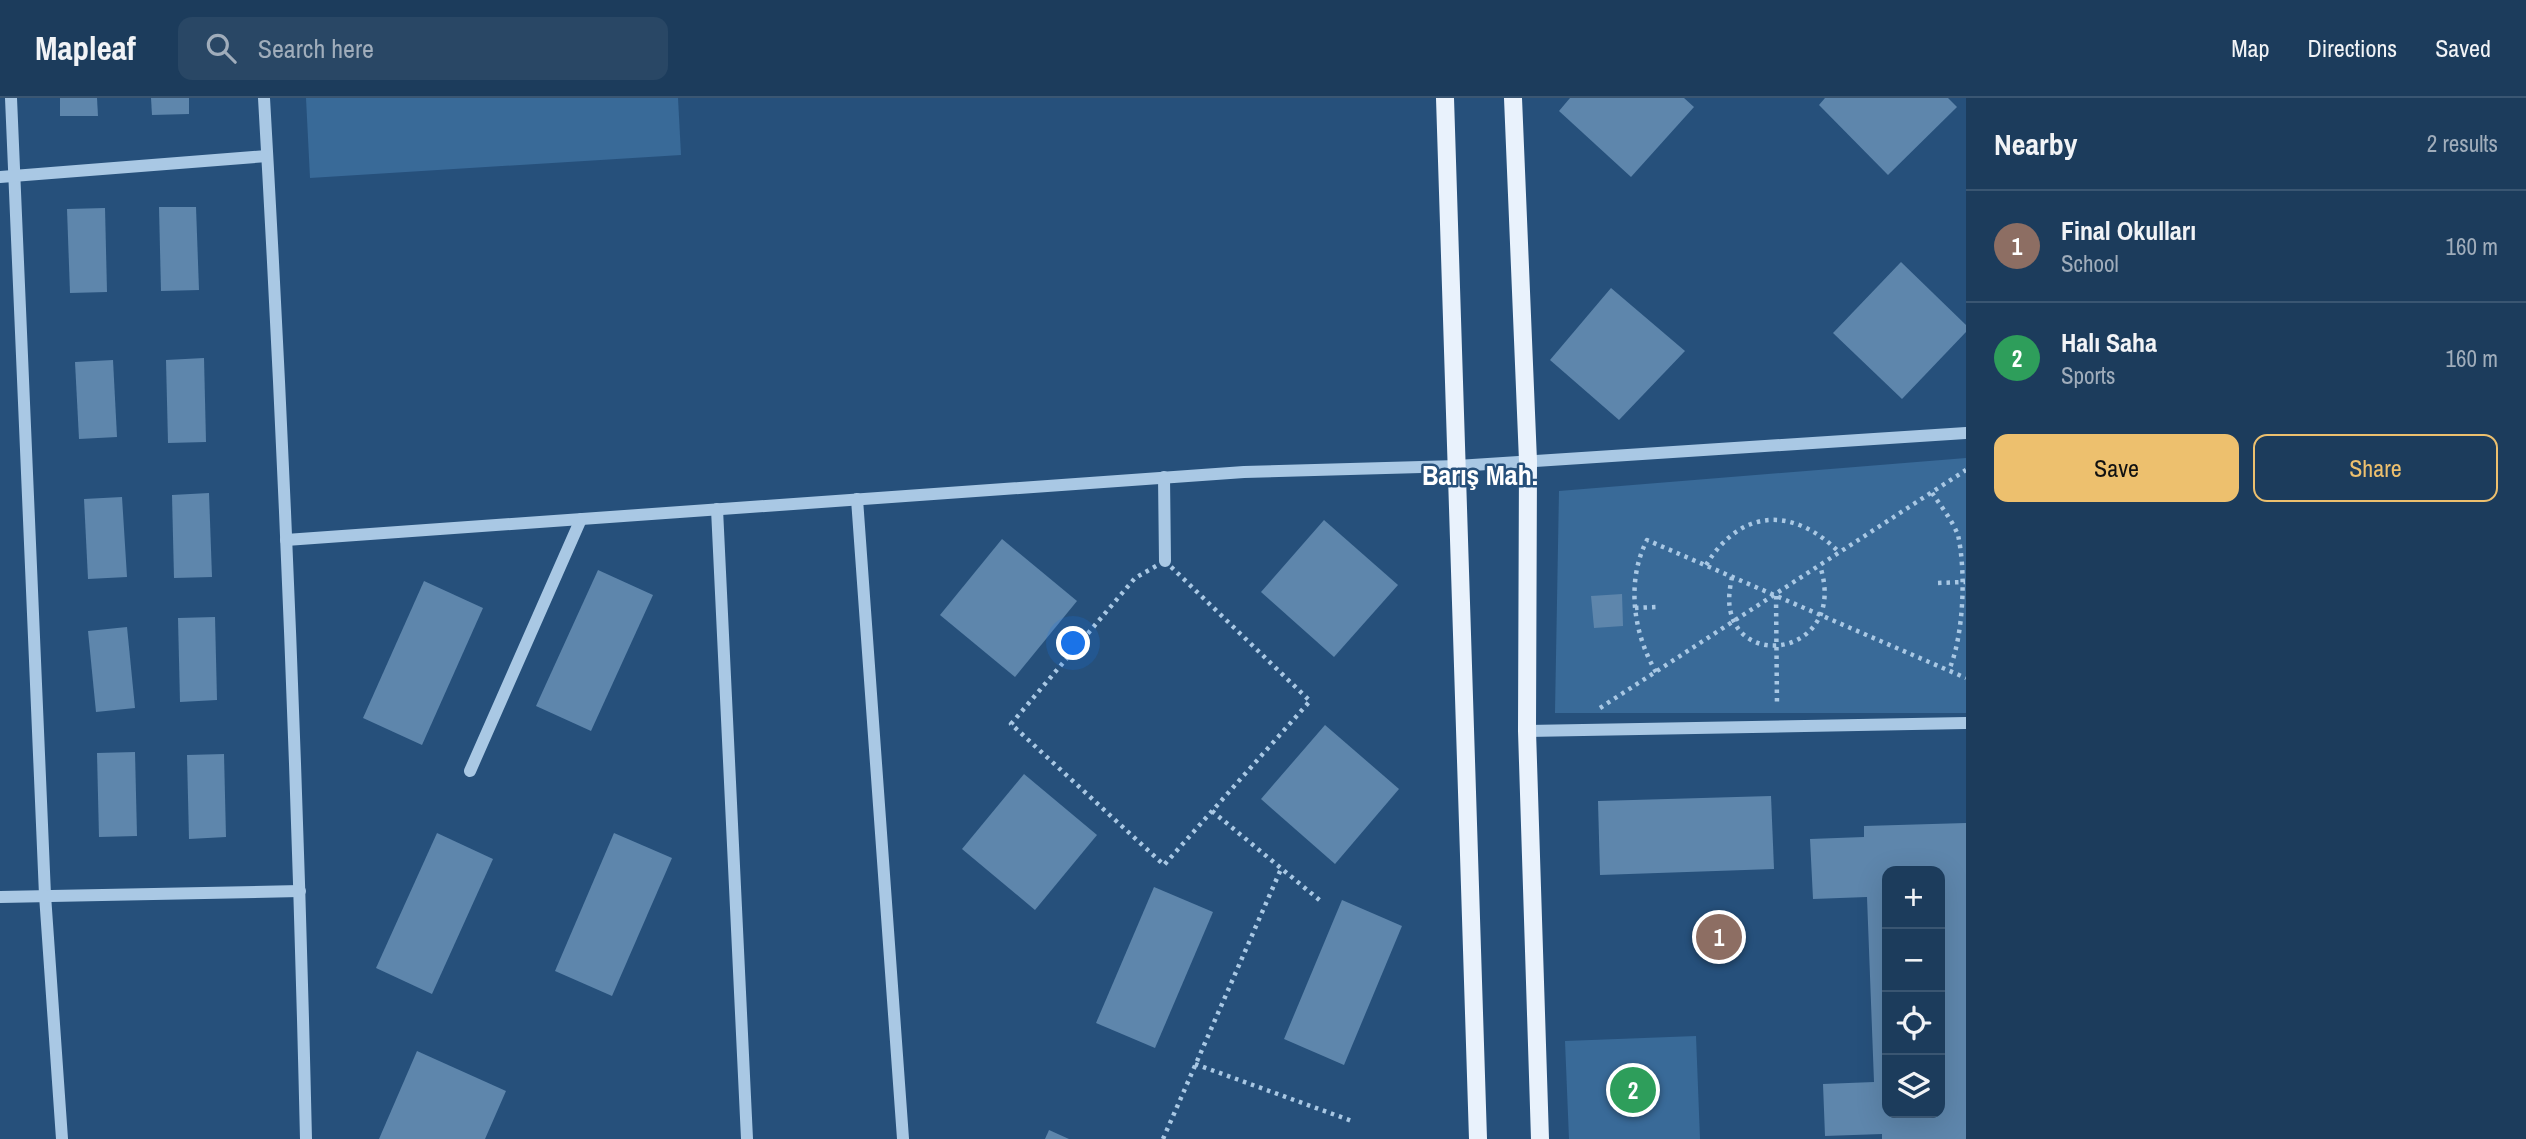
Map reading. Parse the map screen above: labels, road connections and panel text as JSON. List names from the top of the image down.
{
  "districts": ["Barış Mah."],
  "page": {
    "header": "Mapleaf",
    "search": "Search here",
    "nav": ["Map", "Directions", "Saved"],
    "heading": ["Nearby", "2 results"],
    "list": [
      {
        "mark": "1",
        "name": "Final Okulları",
        "note": "School",
        "value": "160 m"
      },
      {
        "mark": "2",
        "name": "Halı Saha",
        "note": "Sports",
        "value": "160 m"
      }
    ],
    "buttons": ["Save", "Share"],
    "map_buttons": ["+", "−"],
    "pins": ["1", "2"]
  }
}
